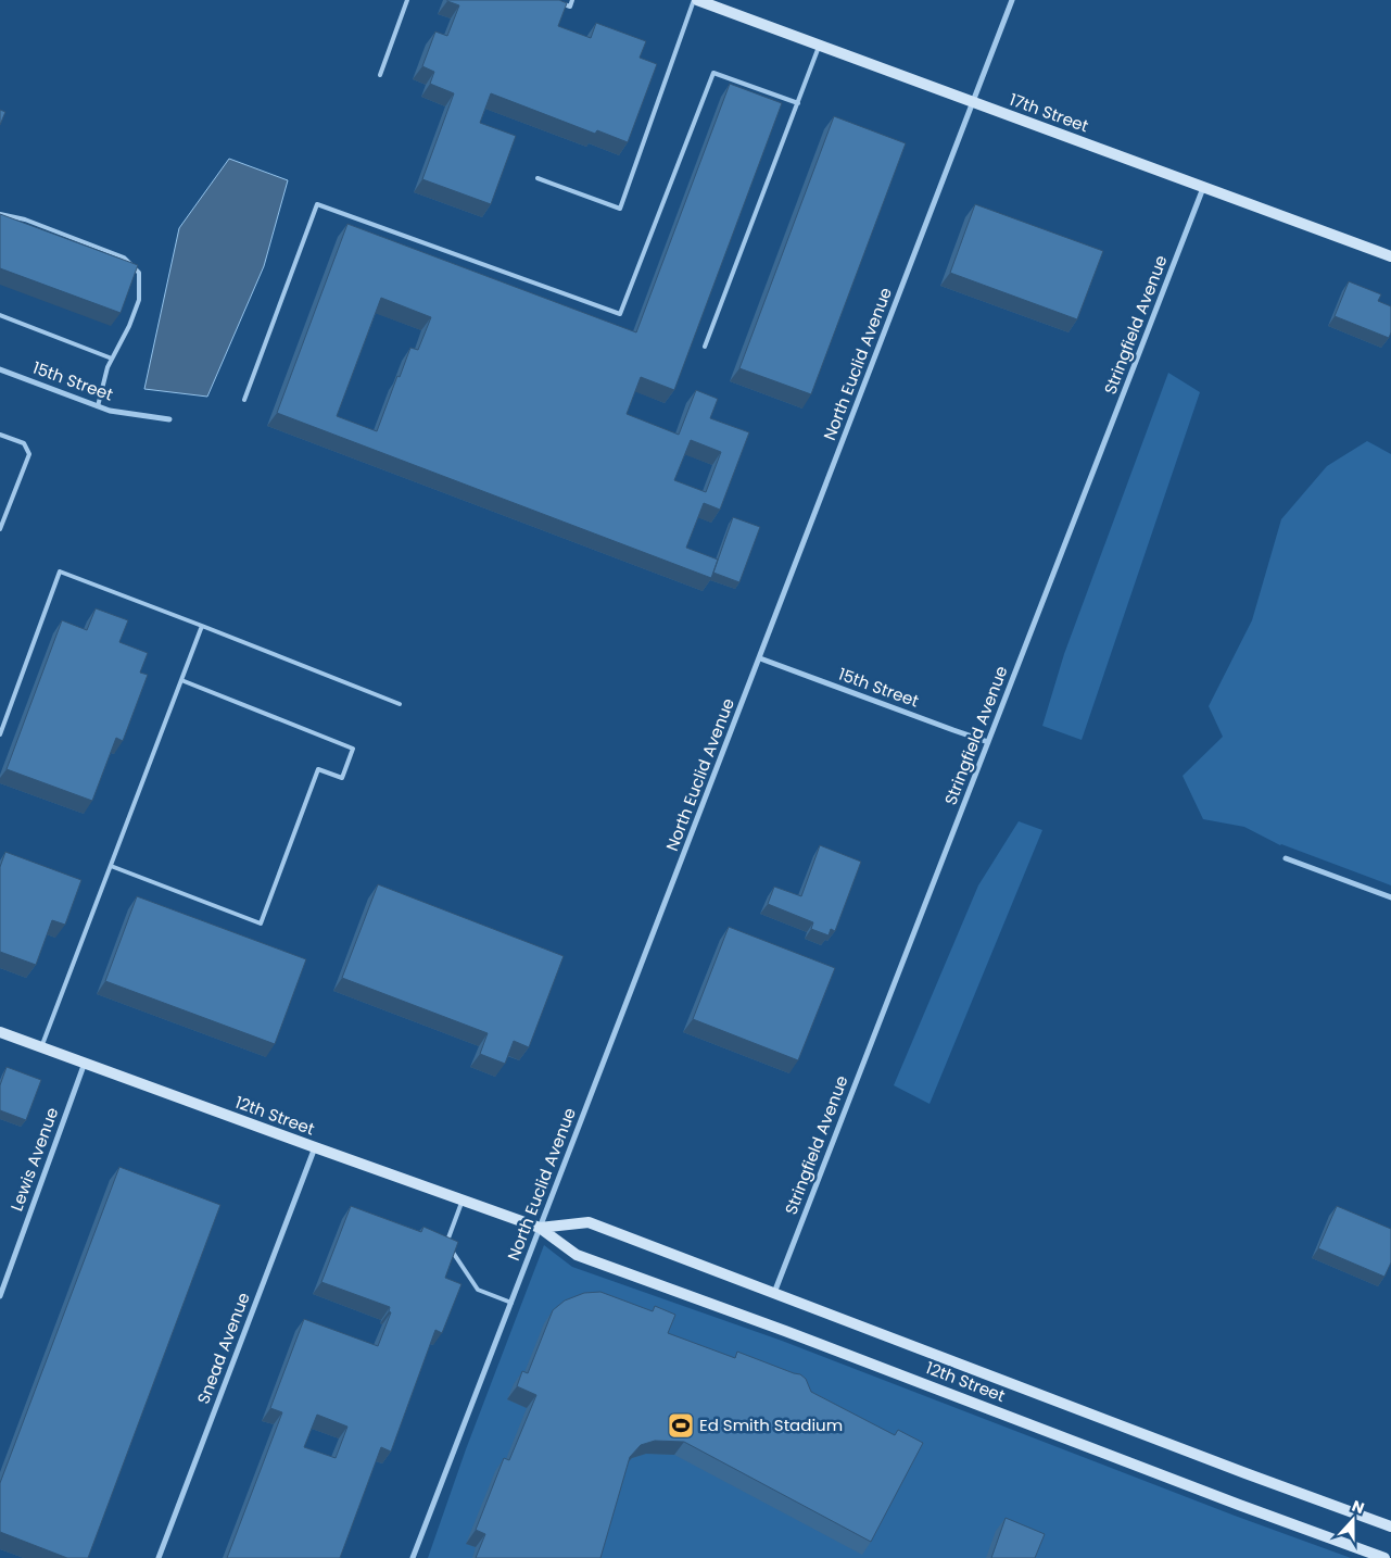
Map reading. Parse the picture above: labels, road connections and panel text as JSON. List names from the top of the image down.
{
  "streets": {
    "street": [
      "17th Street",
      "Stringfield Avenue",
      "North Euclid Avenue",
      "15th Street",
      "12th Street",
      "Lewis Avenue",
      "Snead Avenue"
    ]
  },
  "crossings": [
    ["17th Street", "Stringfield Avenue"],
    ["17th Street", "North Euclid Avenue"],
    ["Stringfield Avenue", "15th Street"],
    ["Stringfield Avenue", "12th Street"],
    ["North Euclid Avenue", "15th Street"],
    ["North Euclid Avenue", "12th Street"],
    ["12th Street", "Lewis Avenue"],
    ["12th Street", "Snead Avenue"]
  ],
  "places": {
    "sports": ["Ed Smith Stadium"]
  },
  "north": "top"
}
